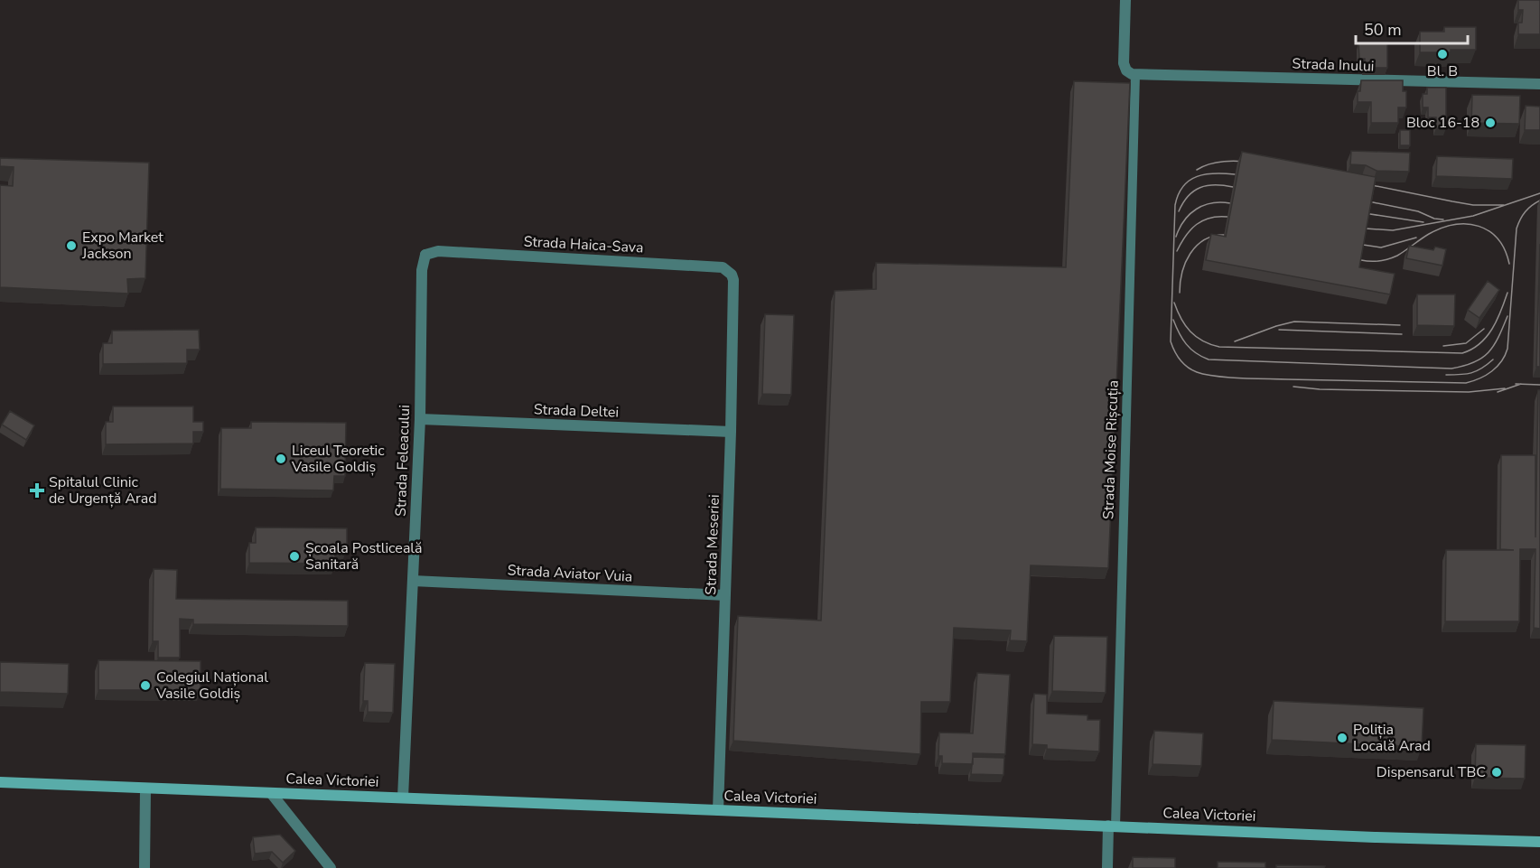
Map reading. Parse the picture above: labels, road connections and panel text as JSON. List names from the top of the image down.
{
  "streets": {
    "main road": ["Calea Victoriei"],
    "street": [
      "Strada Inului",
      "Strada Haica-Sava",
      "Strada Deltei",
      "Strada Moise Rișcuția",
      "Strada Feleacului",
      "Strada Meseriei",
      "Strada Aviator Vuia"
    ]
  },
  "crossings": [
    ["Strada Inului", "Strada Moise Rișcuția"],
    ["Strada Haica-Sava", "Strada Feleacului"],
    ["Strada Haica-Sava", "Strada Meseriei"],
    ["Strada Deltei", "Strada Feleacului"],
    ["Strada Deltei", "Strada Meseriei"],
    ["Strada Moise Rișcuția", "Calea Victoriei"],
    ["Strada Feleacului", "Strada Aviator Vuia"],
    ["Strada Feleacului", "Calea Victoriei"],
    ["Strada Meseriei", "Strada Aviator Vuia"],
    ["Strada Meseriei", "Calea Victoriei"]
  ],
  "places": {
    "other": [
      "Bl. B",
      "Bloc 16-18",
      "Expo Market Jackson",
      "Liceul Teoretic Vasile Goldiș",
      "Școala Postliceală Sanitară",
      "Colegiul Național Vasile Goldiș",
      "Poliția Locală Arad",
      "Dispensarul TBC"
    ],
    "health": ["Spitalul Clinic de Urgență Arad"]
  },
  "scale_bar": "50 m"
}
